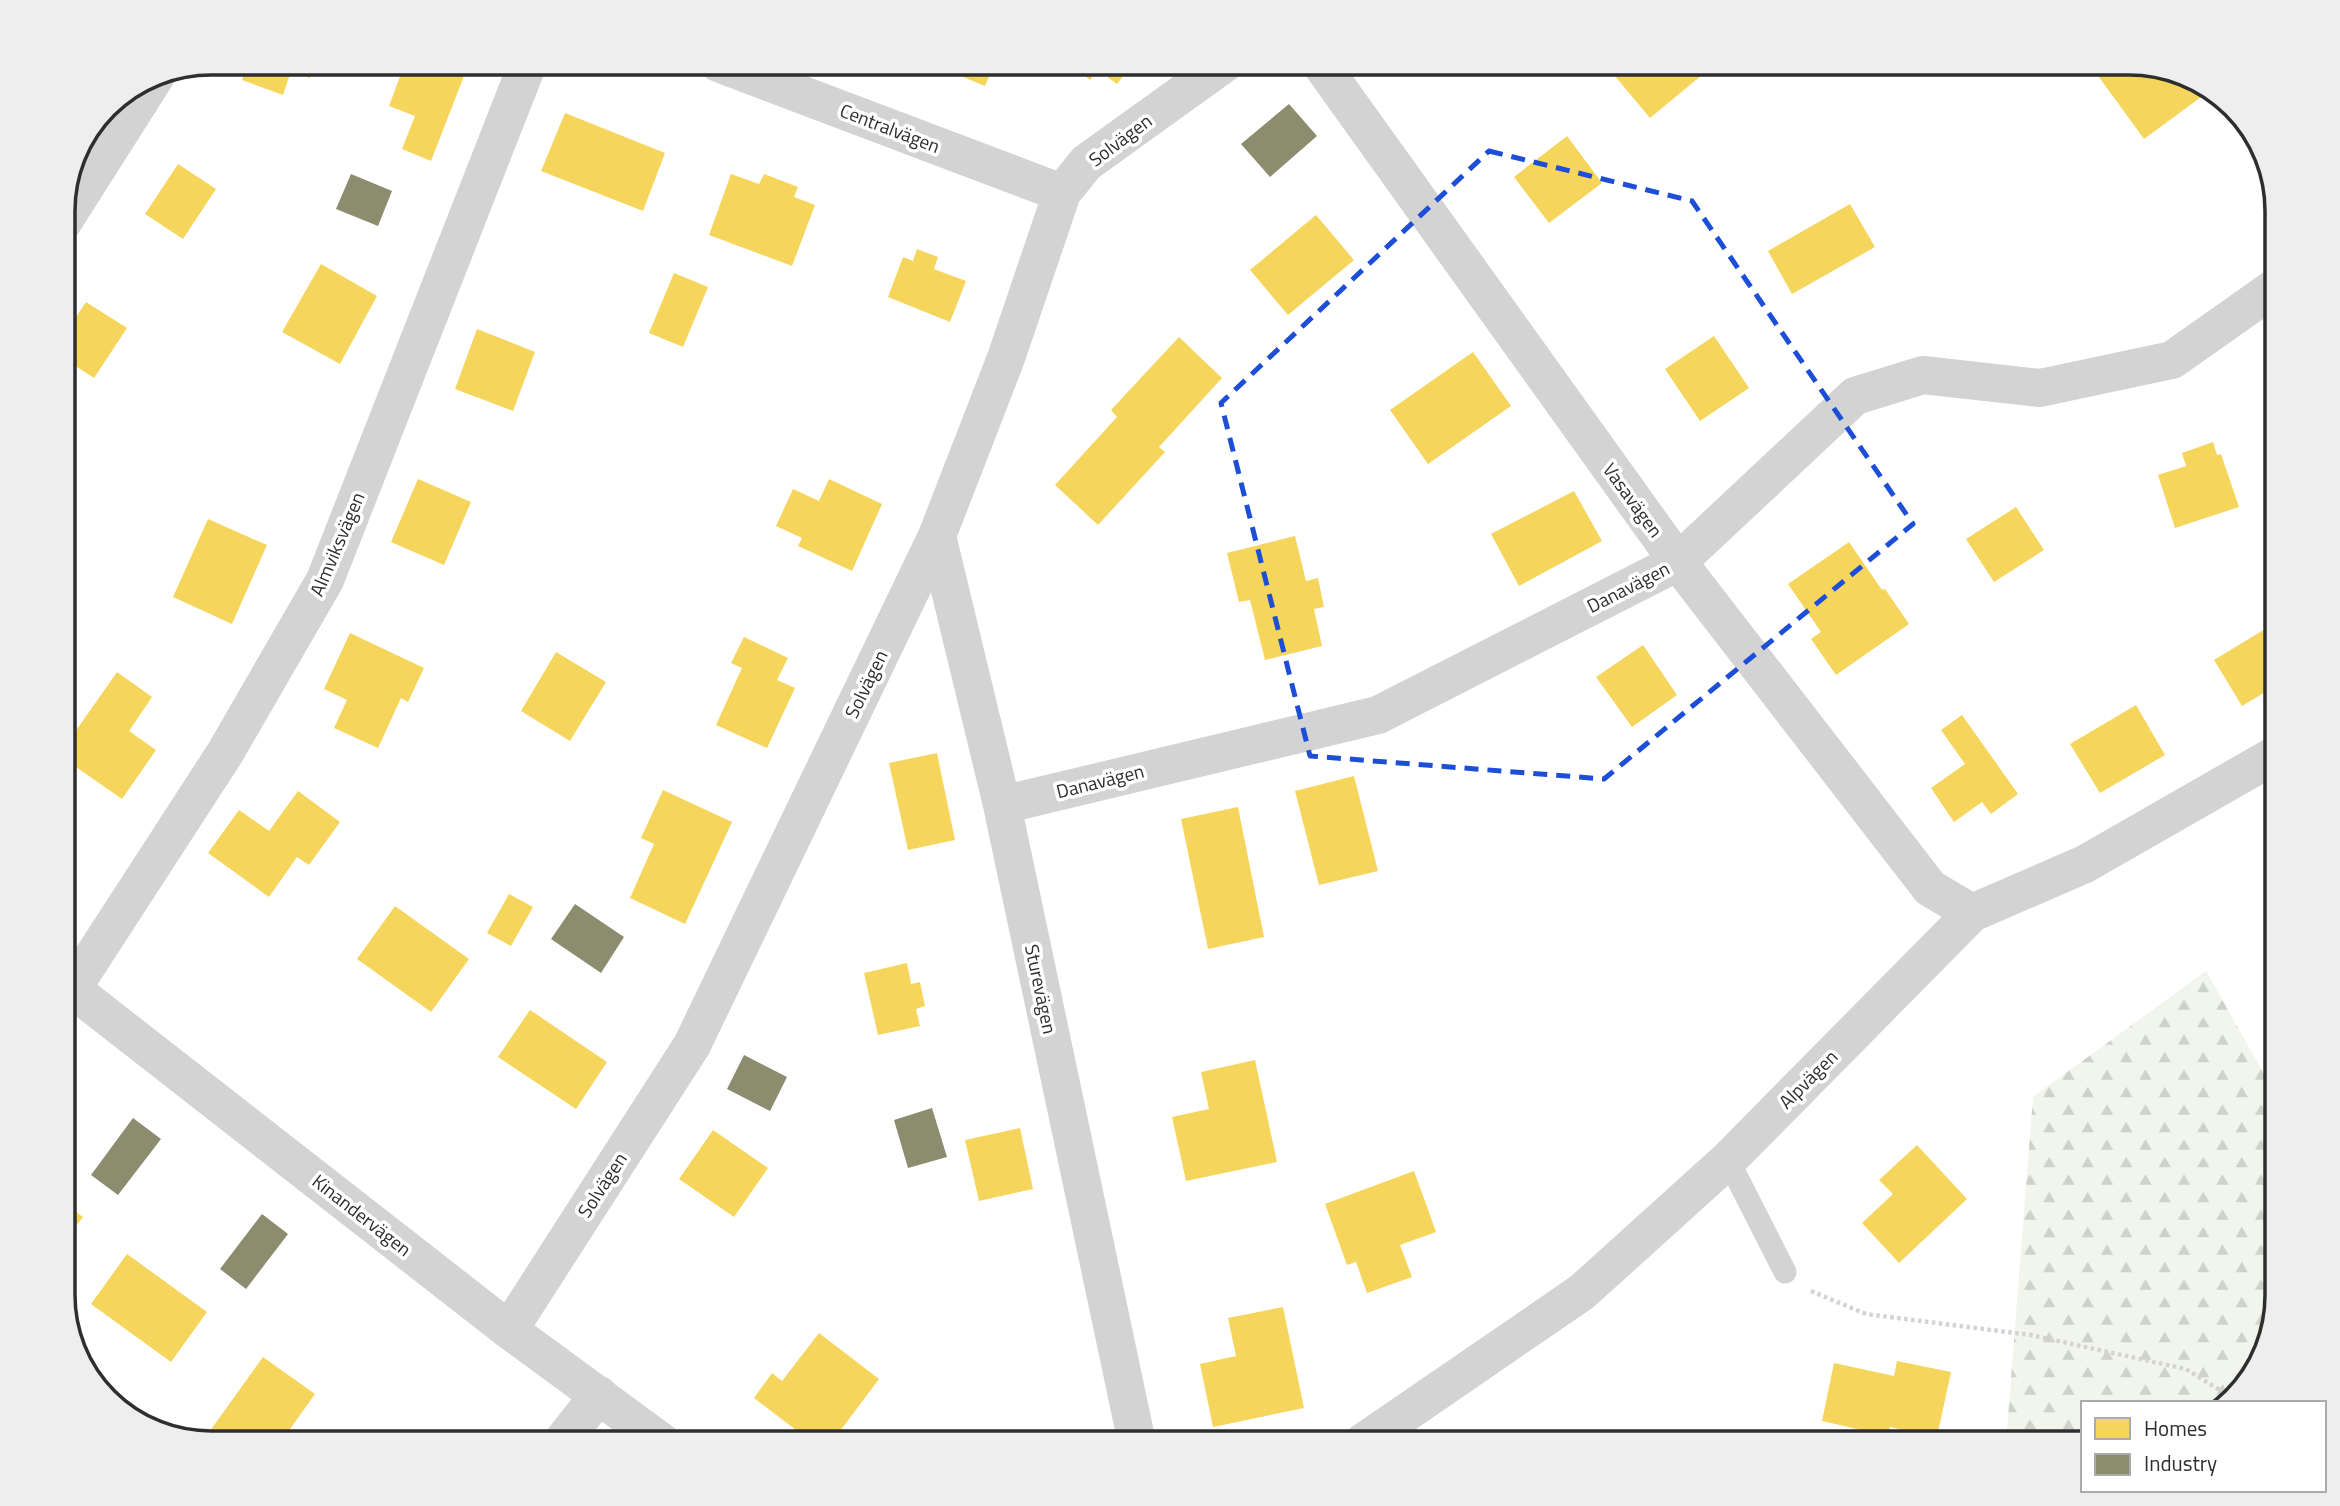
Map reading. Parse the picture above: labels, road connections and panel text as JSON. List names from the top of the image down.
{
  "streets": {
    "street": [
      "Centralvägen",
      "Solvägen",
      "Vasavägen",
      "Almviksvägen",
      "Danavägen",
      "Sturevägen",
      "Alpvägen",
      "Kinandervägen"
    ]
  },
  "crossings": [
    ["Centralvägen", "Solvägen"],
    ["Solvägen", "Sturevägen"],
    ["Solvägen", "Kinandervägen"],
    ["Vasavägen", "Danavägen"],
    ["Vasavägen", "Alpvägen"],
    ["Danavägen", "Sturevägen"]
  ],
  "legend": ["Homes", "Industry"]
}
